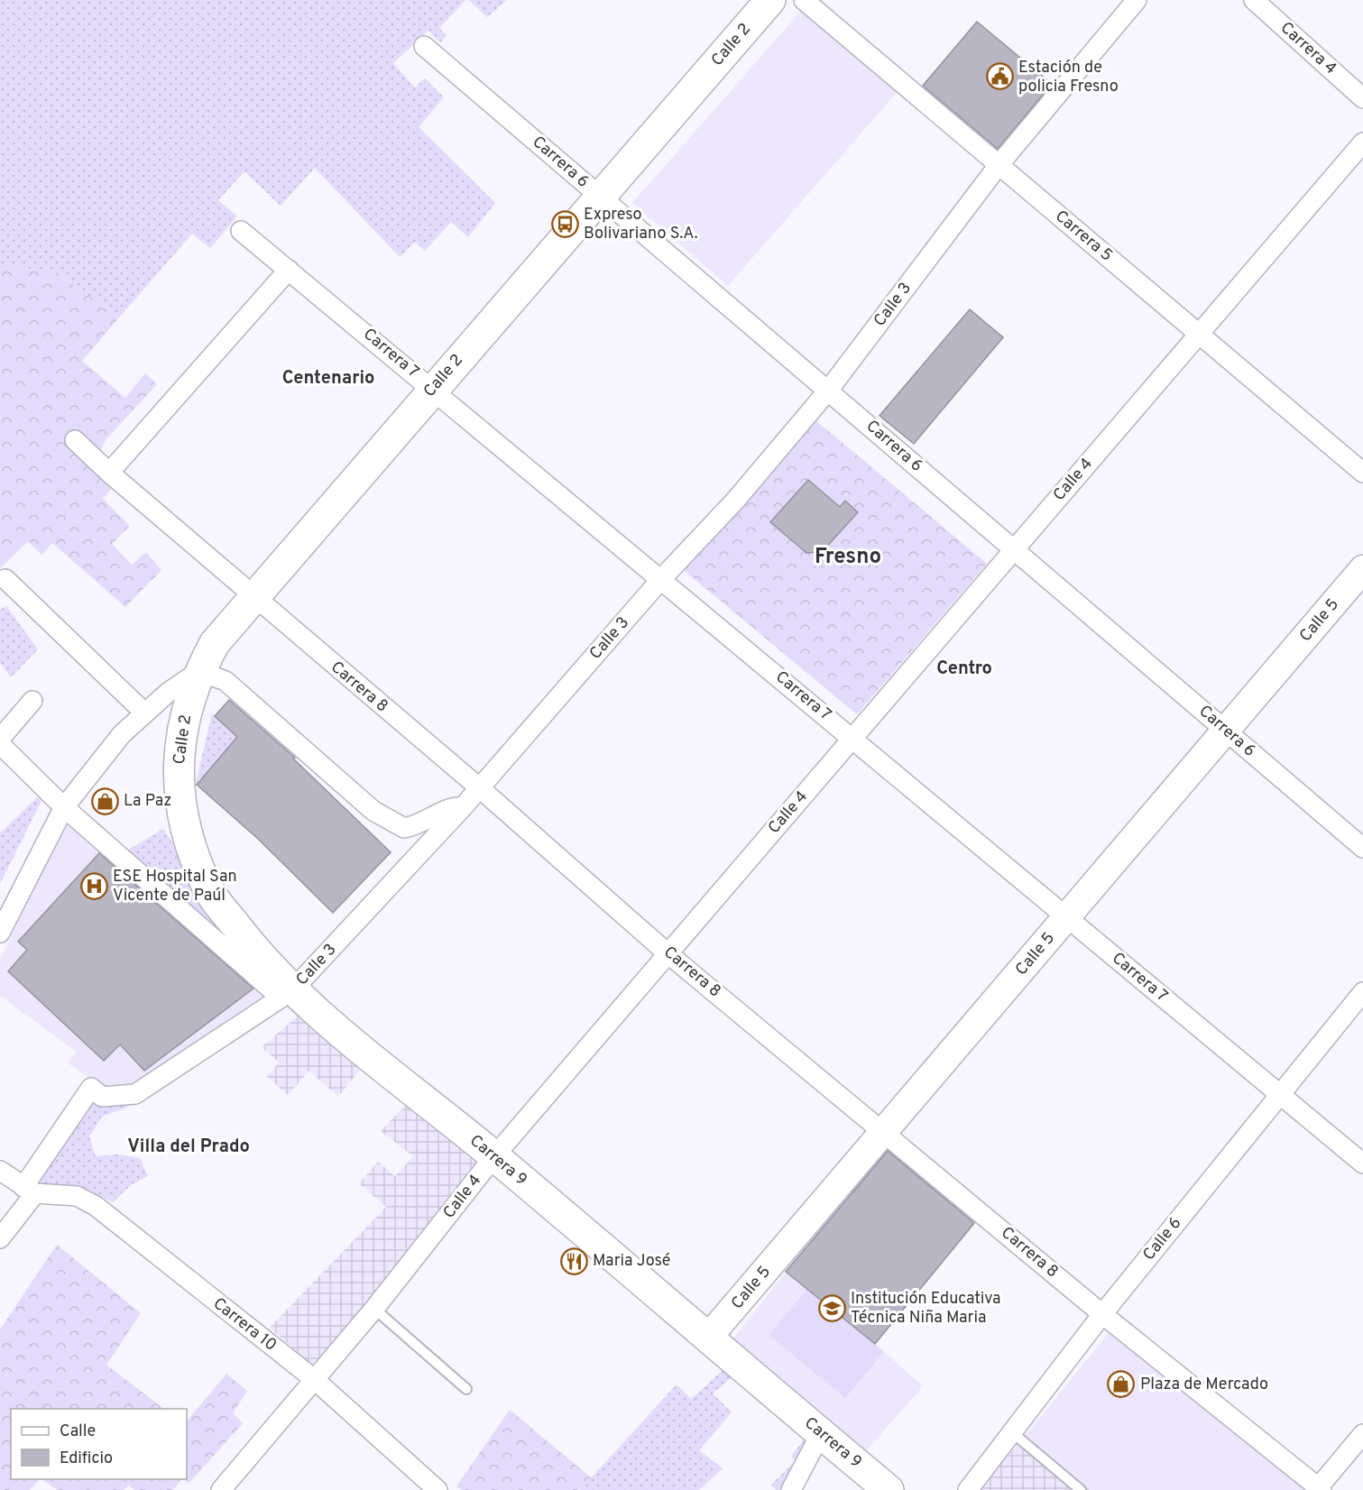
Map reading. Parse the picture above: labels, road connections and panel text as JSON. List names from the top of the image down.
{
  "streets": {
    "highway": ["Calle 2", "Carrera 9"],
    "street": [
      "Carrera 4",
      "Carrera 6",
      "Carrera 5",
      "Calle 3",
      "Carrera 7",
      "Calle 4",
      "Calle 5",
      "Carrera 8",
      "Calle 6",
      "Carrera 10"
    ]
  },
  "crossings": [
    ["Calle 2", "Carrera 6"],
    ["Calle 2", "Carrera 7"],
    ["Calle 2", "Carrera 8"],
    ["Calle 2", "Carrera 9"],
    ["Carrera 6", "Calle 3"],
    ["Carrera 6", "Calle 4"],
    ["Carrera 6", "Calle 5"],
    ["Carrera 5", "Calle 3"],
    ["Carrera 5", "Calle 4"],
    ["Calle 3", "Carrera 7"],
    ["Calle 3", "Carrera 8"],
    ["Calle 3", "Carrera 9"],
    ["Calle 3", "Carrera 10"],
    ["Carrera 7", "Calle 4"],
    ["Carrera 7", "Calle 5"],
    ["Carrera 7", "Calle 6"],
    ["Calle 4", "Carrera 8"],
    ["Calle 4", "Carrera 9"],
    ["Calle 4", "Carrera 10"],
    ["Calle 5", "Carrera 8"],
    ["Calle 5", "Carrera 9"],
    ["Carrera 8", "Calle 6"]
  ],
  "districts": [
    "Centenario",
    "Fresno",
    "Centro",
    "Villa del Prado"
  ],
  "places": {
    "public building": ["Estación de policia Fresno"],
    "bus stop": ["Expreso Bolivariano S.A."],
    "shop": ["La Paz", "Plaza de Mercado"],
    "hospital": ["ESE Hospital San Vicente de Paúl"],
    "restaurant": ["Maria José"],
    "school or university": ["Institución Educativa Técnica Niña Maria"]
  },
  "legend": ["Calle", "Edificio"]
}
